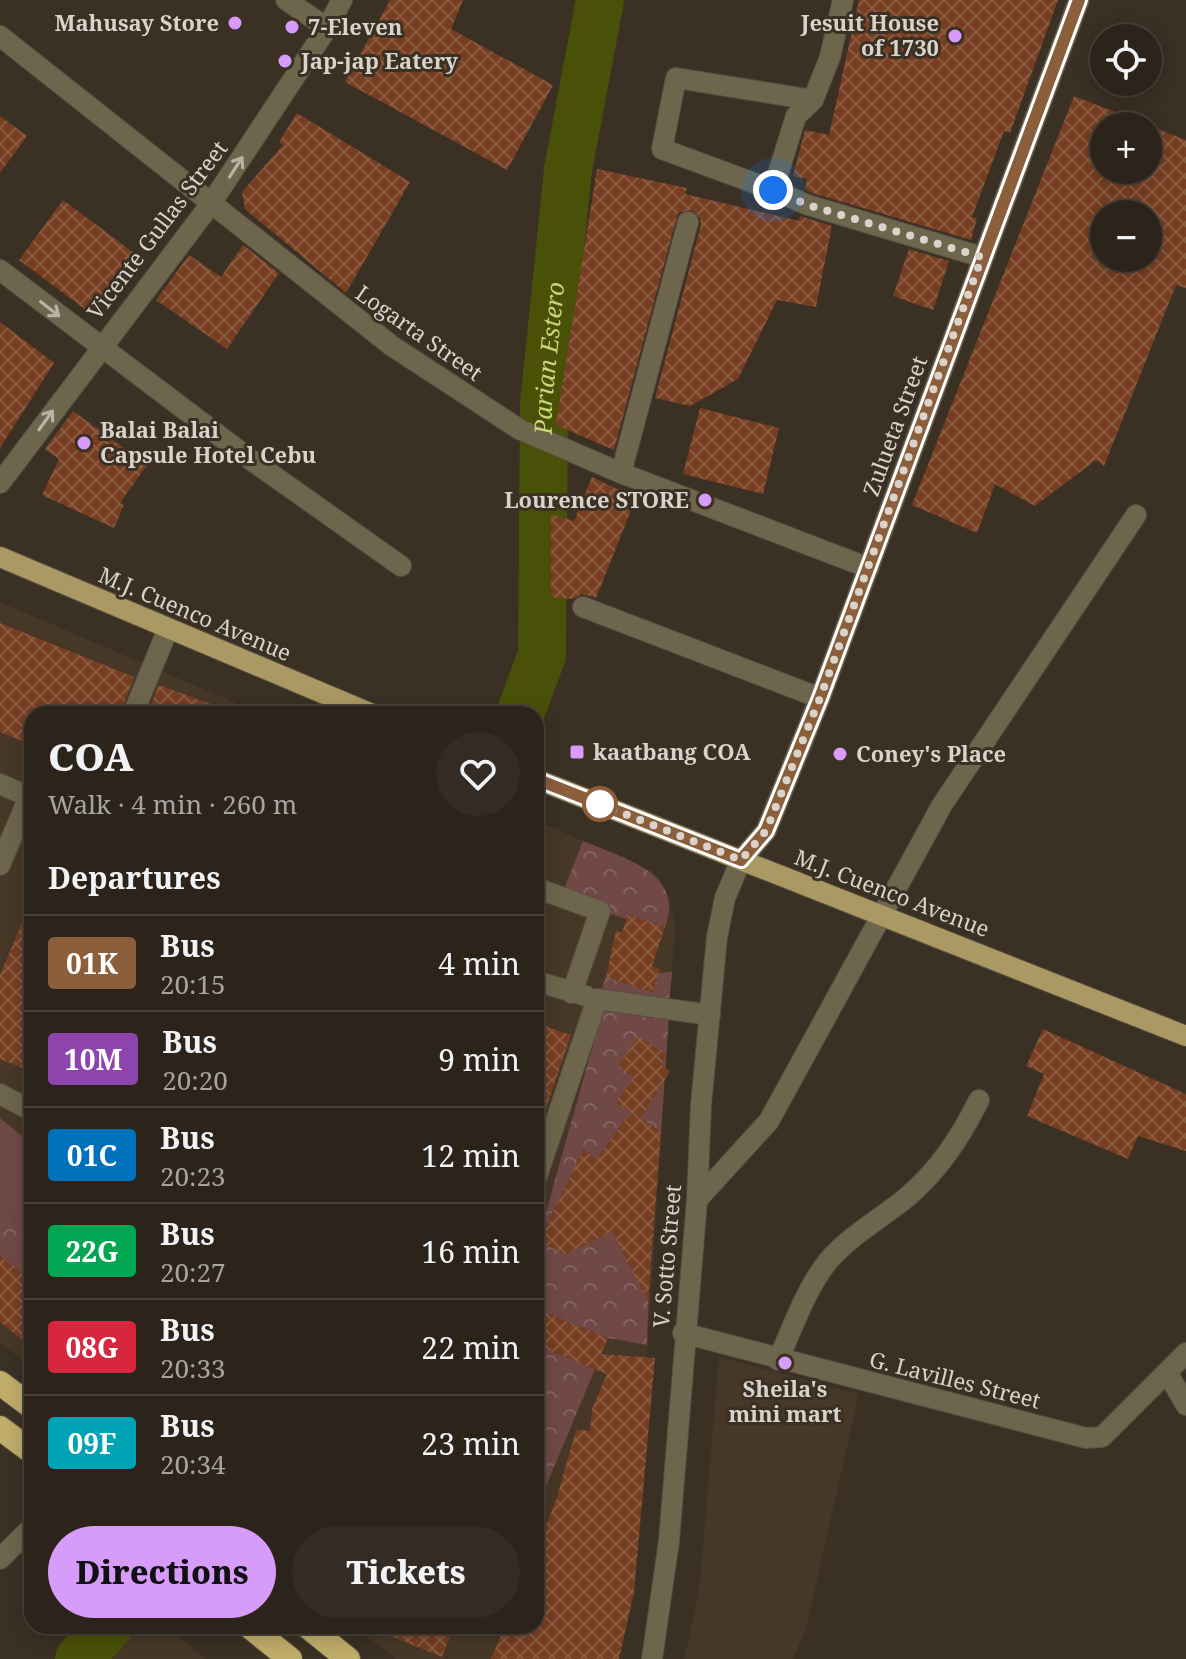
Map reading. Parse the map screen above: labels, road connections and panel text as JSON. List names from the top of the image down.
{
  "streets": {
    "main road": ["M.J. Cuenco Avenue"],
    "street": [
      "Vicente Gullas Street",
      "Logarta Street",
      "Zulueta Street",
      "V. Sotto Street",
      "G. Lavilles Street"
    ]
  },
  "crossings": [
    ["Vicente Gullas Street", "Logarta Street"],
    ["Logarta Street", "Zulueta Street"],
    ["Zulueta Street", "M.J. Cuenco Avenue"],
    ["Zulueta Street", "V. Sotto Street"],
    ["M.J. Cuenco Avenue", "V. Sotto Street"],
    ["V. Sotto Street", "G. Lavilles Street"]
  ],
  "one_way": ["Vicente Gullas Street"],
  "water": ["Parian Estero"],
  "places": {
    "other": [
      "Mahusay Store",
      "7-Eleven",
      "Jesuit House of 1730",
      "Jap-jap Eatery",
      "Balai Balai Capsule Hotel Cebu",
      "Lourence STORE",
      "Coney's Place",
      "Sheila's mini mart"
    ],
    "transit": ["kaatbang COA"]
  },
  "lines": ["bus line 01K"],
  "page": {
    "map_buttons": ["+", "−"],
    "heading": [
      ["COA", "Walk · 4 min · 260 m"],
      "Departures"
    ],
    "list": [
      {
        "mark": "01K",
        "name": "Bus",
        "note": "20:15",
        "value": "4 min"
      },
      {
        "mark": "10M",
        "name": "Bus",
        "note": "20:20",
        "value": "9 min"
      },
      {
        "mark": "01C",
        "name": "Bus",
        "note": "20:23",
        "value": "12 min"
      },
      {
        "mark": "22G",
        "name": "Bus",
        "note": "20:27",
        "value": "16 min"
      },
      {
        "mark": "08G",
        "name": "Bus",
        "note": "20:33",
        "value": "22 min"
      },
      {
        "mark": "09F",
        "name": "Bus",
        "note": "20:34",
        "value": "23 min"
      }
    ],
    "buttons": ["Directions", "Tickets"]
  }
}
